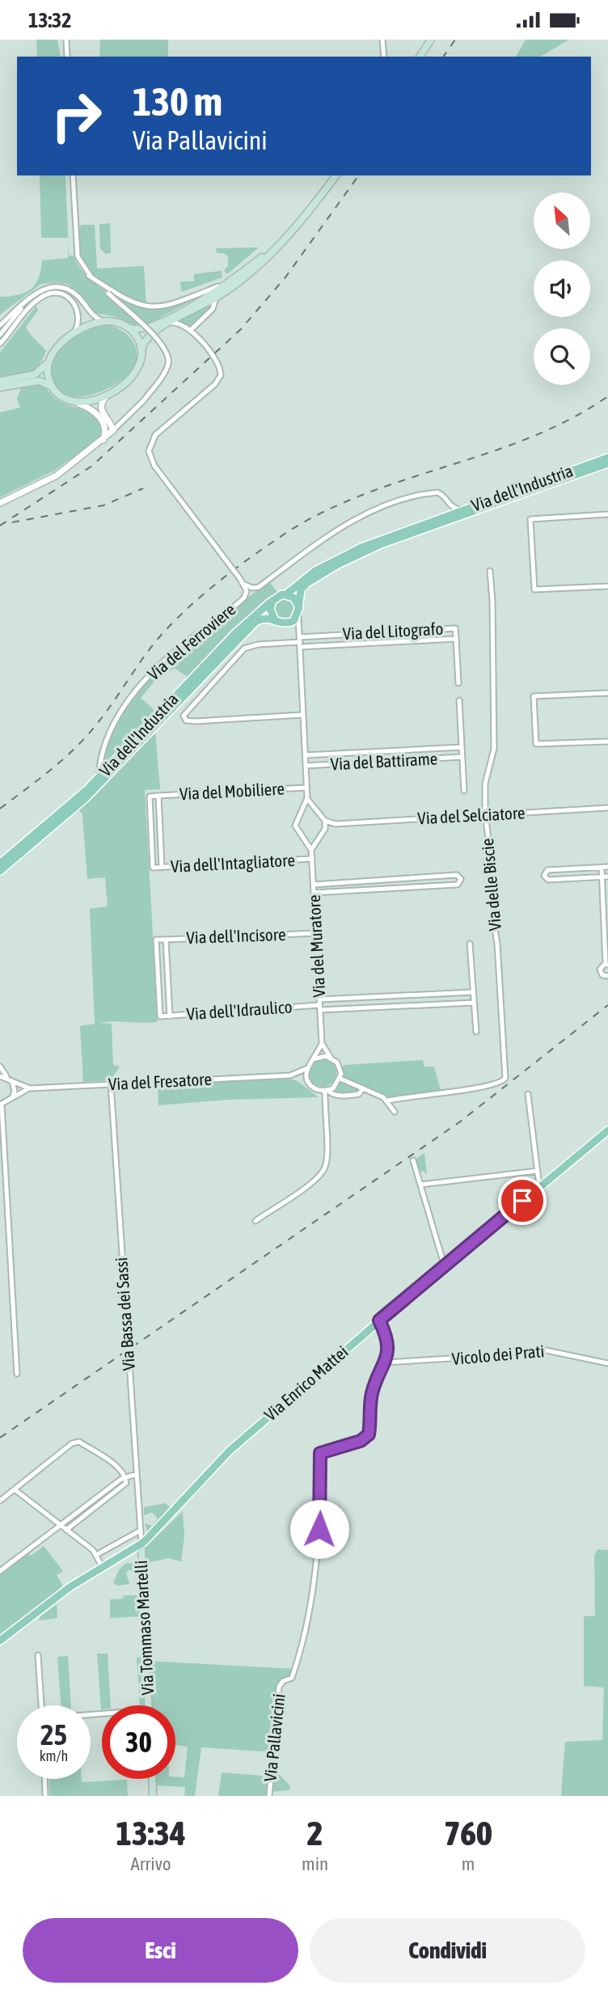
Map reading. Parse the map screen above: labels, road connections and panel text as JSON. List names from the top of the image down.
{
  "streets": {
    "main road": ["Via dell'Industria", "Via Enrico Mattei", "Via Tommaso Martelli"],
    "street": [
      "Via del Litografo",
      "Via del Ferroviere",
      "Via del Battirame",
      "Via del Mobiliere",
      "Via del Selciatore",
      "Via dell'Intagliatore",
      "Via delle Biscie",
      "Via dell'Incisore",
      "Via del Muratore",
      "Via dell'Idraulico",
      "Via del Fresatore",
      "Via Bassa dei Sassi",
      "Vicolo dei Prati",
      "Via Pallavicini"
    ]
  },
  "crossings": [
    ["Via dell'Industria", "Via del Ferroviere"],
    ["Via del Mobiliere", "Via dell'Intagliatore"],
    ["Via del Selciatore", "Via delle Biscie"],
    ["Via del Selciatore", "Via del Muratore"],
    ["Via dell'Intagliatore", "Via del Muratore"],
    ["Via dell'Incisore", "Via del Muratore"],
    ["Via dell'Incisore", "Via dell'Idraulico"],
    ["Via del Muratore", "Via dell'Idraulico"],
    ["Via del Muratore", "Via del Fresatore"],
    ["Via del Fresatore", "Via Bassa dei Sassi"],
    ["Via Bassa dei Sassi", "Via Enrico Mattei"],
    ["Via Bassa dei Sassi", "Via Tommaso Martelli"],
    ["Vicolo dei Prati", "Via Pallavicini"],
    ["Via Enrico Mattei", "Via Tommaso Martelli"],
    ["Via Enrico Mattei", "Via Pallavicini"]
  ],
  "north": "top left",
  "page": {
    "status": "13:32",
    "turn": ["130 m", "Via Pallavicini"],
    "speed": "25 km/h",
    "limit": "30",
    "eta": [
      "13:34",
      "Arrivo",
      "2",
      "min",
      "760",
      "m"
    ],
    "buttons": ["Esci", "Condividi"]
  }
}
